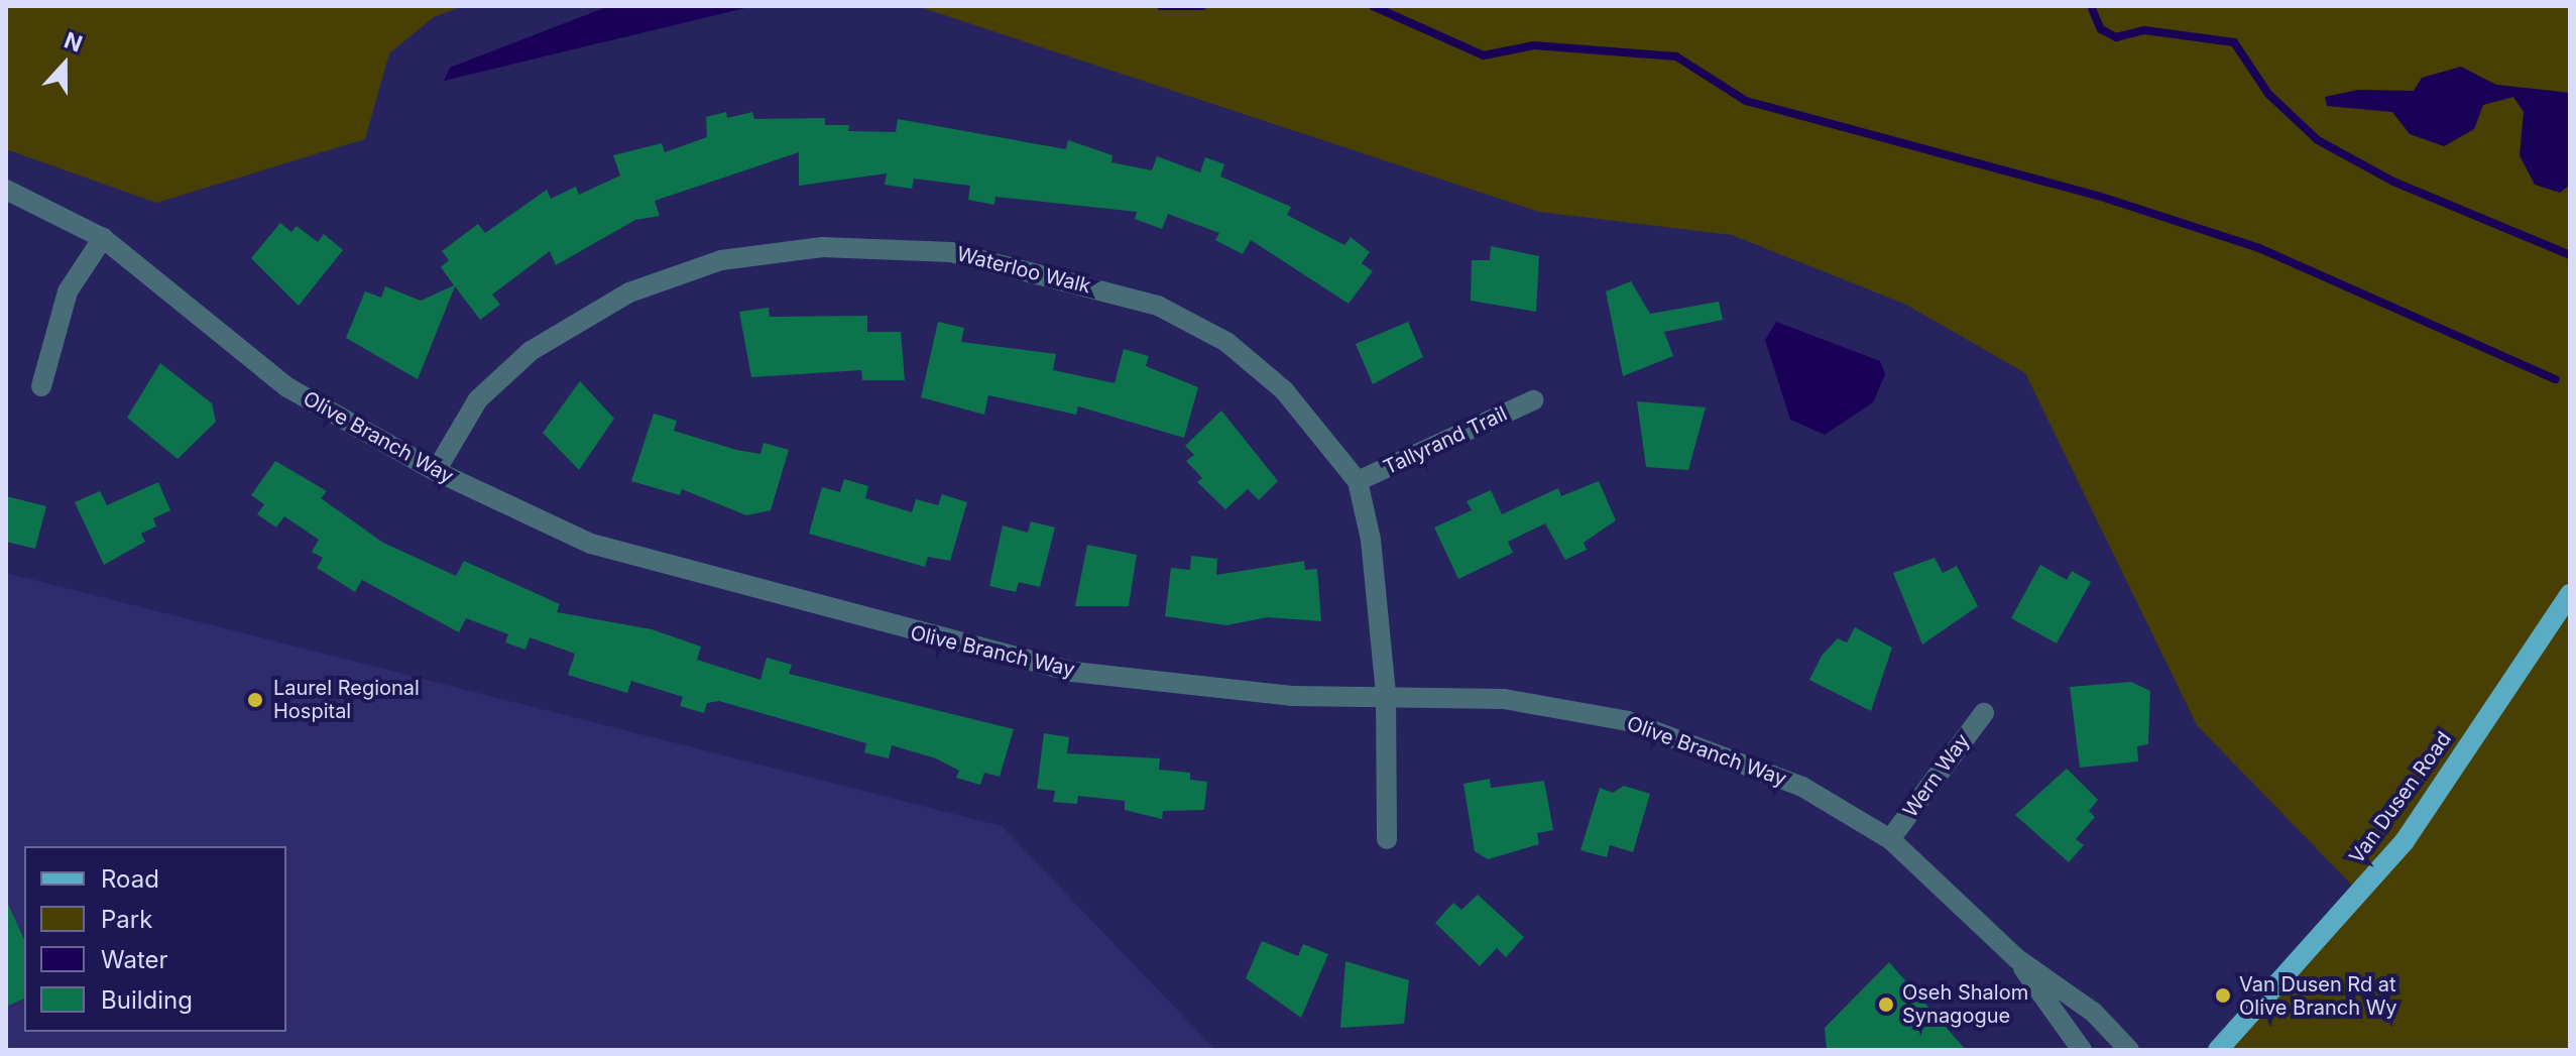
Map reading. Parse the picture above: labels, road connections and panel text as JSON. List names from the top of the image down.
{
  "streets": {
    "main road": ["Van Dusen Road"],
    "street": [
      "Waterloo Walk",
      "Olive Branch Way",
      "Tallyrand Trail",
      "Wern Way"
    ]
  },
  "crossings": [
    ["Waterloo Walk", "Olive Branch Way"],
    ["Waterloo Walk", "Tallyrand Trail"],
    ["Olive Branch Way", "Wern Way"]
  ],
  "places": ["Laurel Regional Hospital", "Van Dusen Rd at Olive Branch Wy", "Oseh Shalom Synagogue"],
  "legend": [
    "Road",
    "Park",
    "Water",
    "Building"
  ],
  "north": "top"
}
